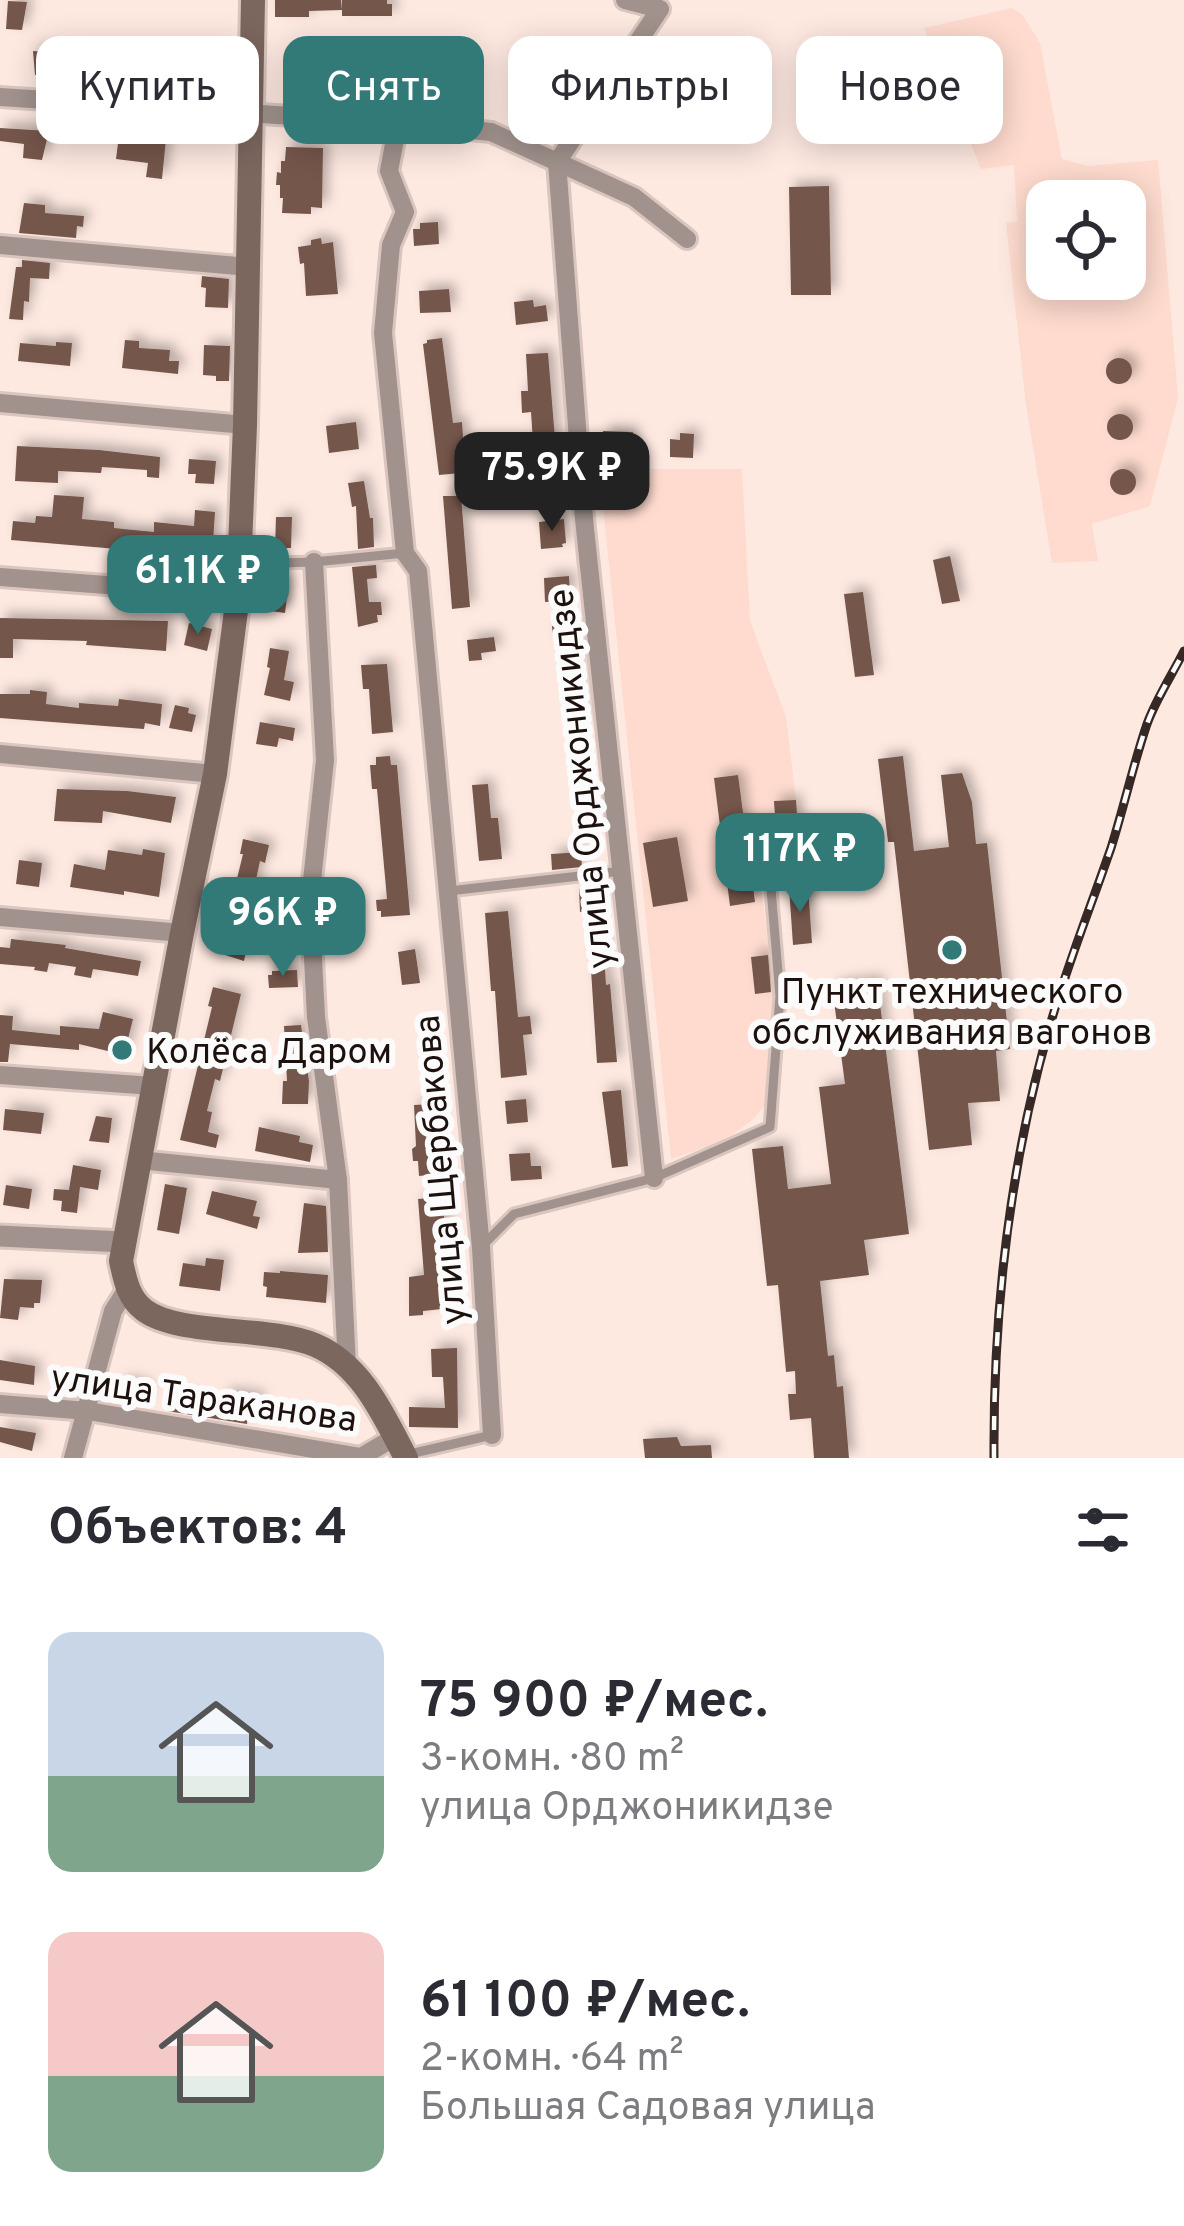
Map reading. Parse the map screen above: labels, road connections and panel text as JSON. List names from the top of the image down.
{
  "streets": {
    "street": ["улица Орджоникидзе", "улица Щербакова", "улица Тараканова"]
  },
  "places": ["Пункт технического обслуживания вагонов", "Колёса Даром"],
  "page": {
    "chip": [
      "Купить",
      "Снять",
      "Фильтры",
      "Новое"
    ],
    "price": [
      "75.9K ₽",
      "61.1K ₽",
      "117K ₽",
      "96K ₽"
    ],
    "heading": "Объектов: 4",
    "list": [
      {
        "name": "75 900 ₽/мес.",
        "note": "3-комн. · 80 m² · улица Орджоникидзе"
      },
      {
        "name": "61 100 ₽/мес.",
        "note": "2-комн. · 64 m² · Большая Садовая улица"
      }
    ]
  }
}
